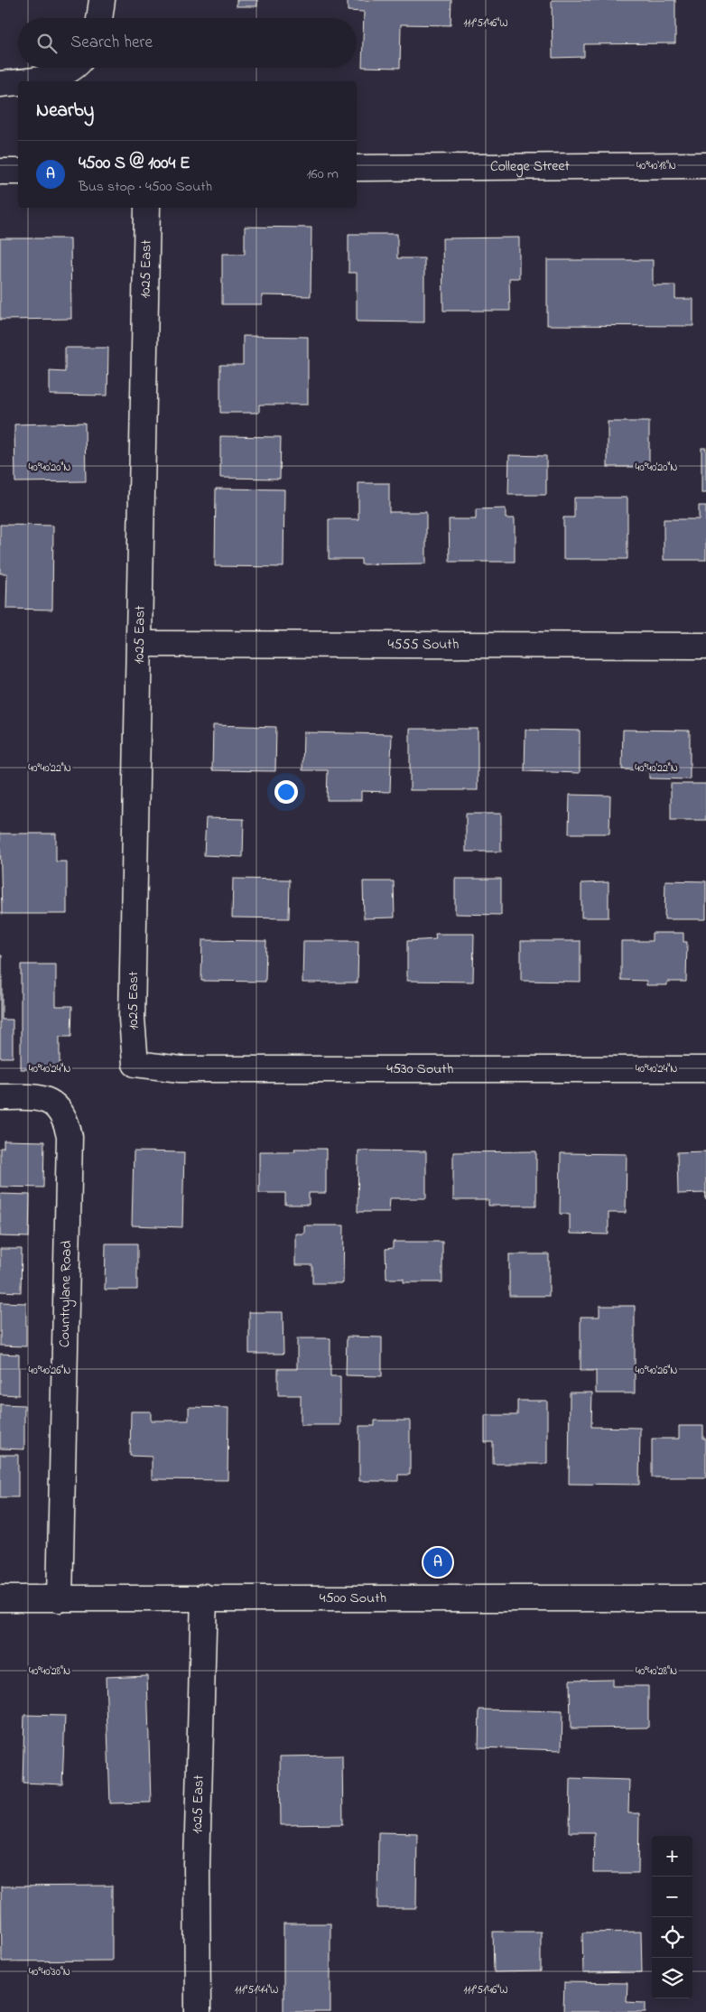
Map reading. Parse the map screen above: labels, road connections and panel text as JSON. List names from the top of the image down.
{
  "streets": {
    "street": [
      "College Street",
      "1025 East",
      "4555 South",
      "4530 South",
      "Countrylane Road",
      "4500 South"
    ]
  },
  "crossings": [
    ["1025 East", "4555 South"],
    ["1025 East", "4530 South"],
    ["1025 East", "4500 South"],
    ["Countrylane Road", "4500 South"]
  ],
  "page": {
    "search": "Search here",
    "heading": "Nearby",
    "list": [
      {
        "mark": "A",
        "name": "4500 S @ 1004 E",
        "note": "Bus stop · 4500 South",
        "value": "160 m"
      }
    ],
    "pins": "A",
    "map_buttons": ["+", "−"]
  },
  "coordinates": [
    "111°51'46\"W",
    "40°40'18\"N",
    "40°40'20\"N",
    "40°40'22\"N",
    "40°40'24\"N",
    "40°40'26\"N",
    "40°40'28\"N",
    "40°40'30\"N",
    "111°51'44\"W"
  ]
}
